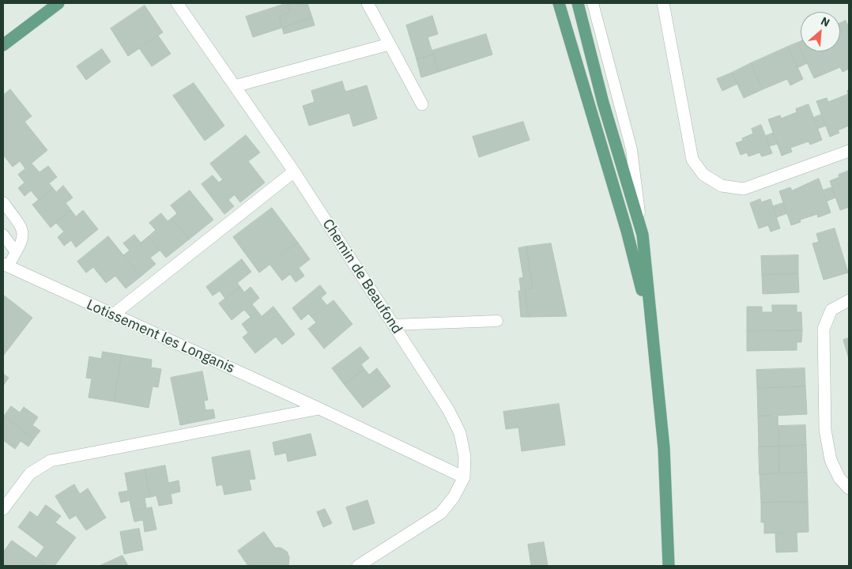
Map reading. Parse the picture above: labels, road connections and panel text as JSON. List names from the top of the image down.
{
  "streets": {
    "street": ["Chemin de Beaufond", "Lotissement les Longanis"]
  },
  "crossings": [
    ["Chemin de Beaufond", "Lotissement les Longanis"]
  ],
  "north": "top right"
}
